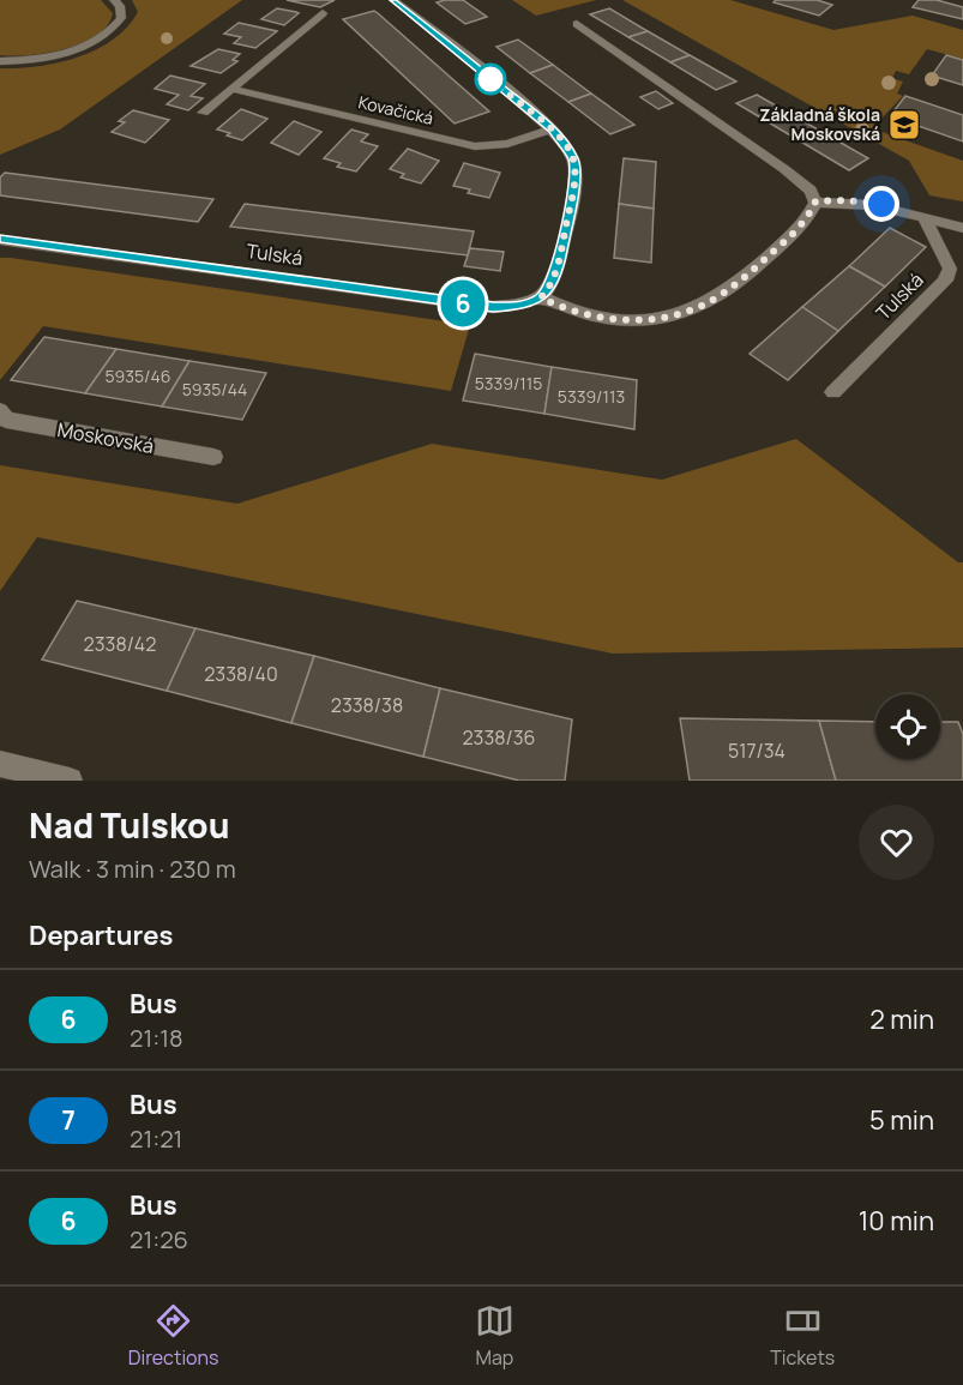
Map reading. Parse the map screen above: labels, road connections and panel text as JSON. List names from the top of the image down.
{
  "streets": {
    "street": ["Kovačická", "Tulská", "Moskovská"]
  },
  "places": {
    "school or university": ["Základná škola Moskovská"]
  },
  "lines": ["bus line 6"],
  "house_numbers": [
    "5935/46",
    "5339/115",
    "5935/44",
    "5339/113",
    "2338/42",
    "2338/40",
    "2338/38",
    "2338/36",
    "517/34"
  ],
  "page": {
    "on_map": "6",
    "heading": [
      ["Nad Tulskou", "Walk · 3 min · 230 m"],
      "Departures"
    ],
    "list": [
      {
        "mark": "6",
        "name": "Bus",
        "note": "21:18",
        "value": "2 min"
      },
      {
        "mark": "7",
        "name": "Bus",
        "note": "21:21",
        "value": "5 min"
      },
      {
        "mark": "6",
        "name": "Bus",
        "note": "21:26",
        "value": "10 min"
      }
    ],
    "tabs": ["Directions", "Map", "Tickets"]
  }
}
